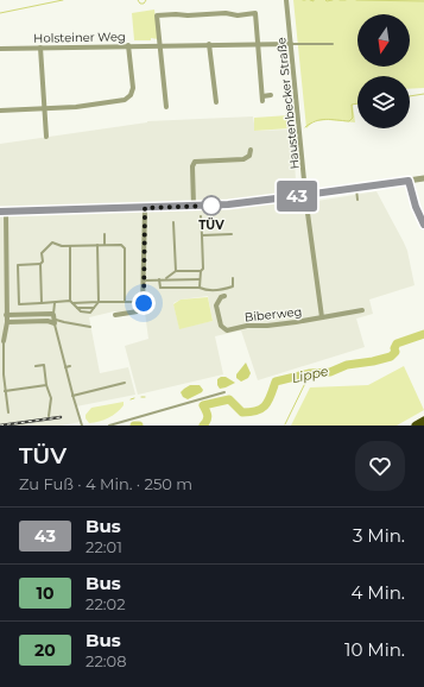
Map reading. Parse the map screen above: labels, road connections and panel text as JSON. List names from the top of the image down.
{
  "streets": {
    "street": ["Holsteiner Weg", "Haustenbecker Straße", "Biberweg"]
  },
  "crossings": [
    ["Holsteiner Weg", "Haustenbecker Straße"],
    ["Haustenbecker Straße", "Biberweg"]
  ],
  "water": ["Lippe"],
  "places": ["TÜV"],
  "lines": ["bus line 43"],
  "north": "bottom",
  "page": {
    "on_map": "43",
    "heading": ["TÜV", "Zu Fuß · 4 Min. · 250 m"],
    "list": [
      {
        "mark": "43",
        "name": "Bus",
        "note": "22:01",
        "value": "3 Min."
      },
      {
        "mark": "10",
        "name": "Bus",
        "note": "22:02",
        "value": "4 Min."
      },
      {
        "mark": "20",
        "name": "Bus",
        "note": "22:08",
        "value": "10 Min."
      }
    ]
  }
}
